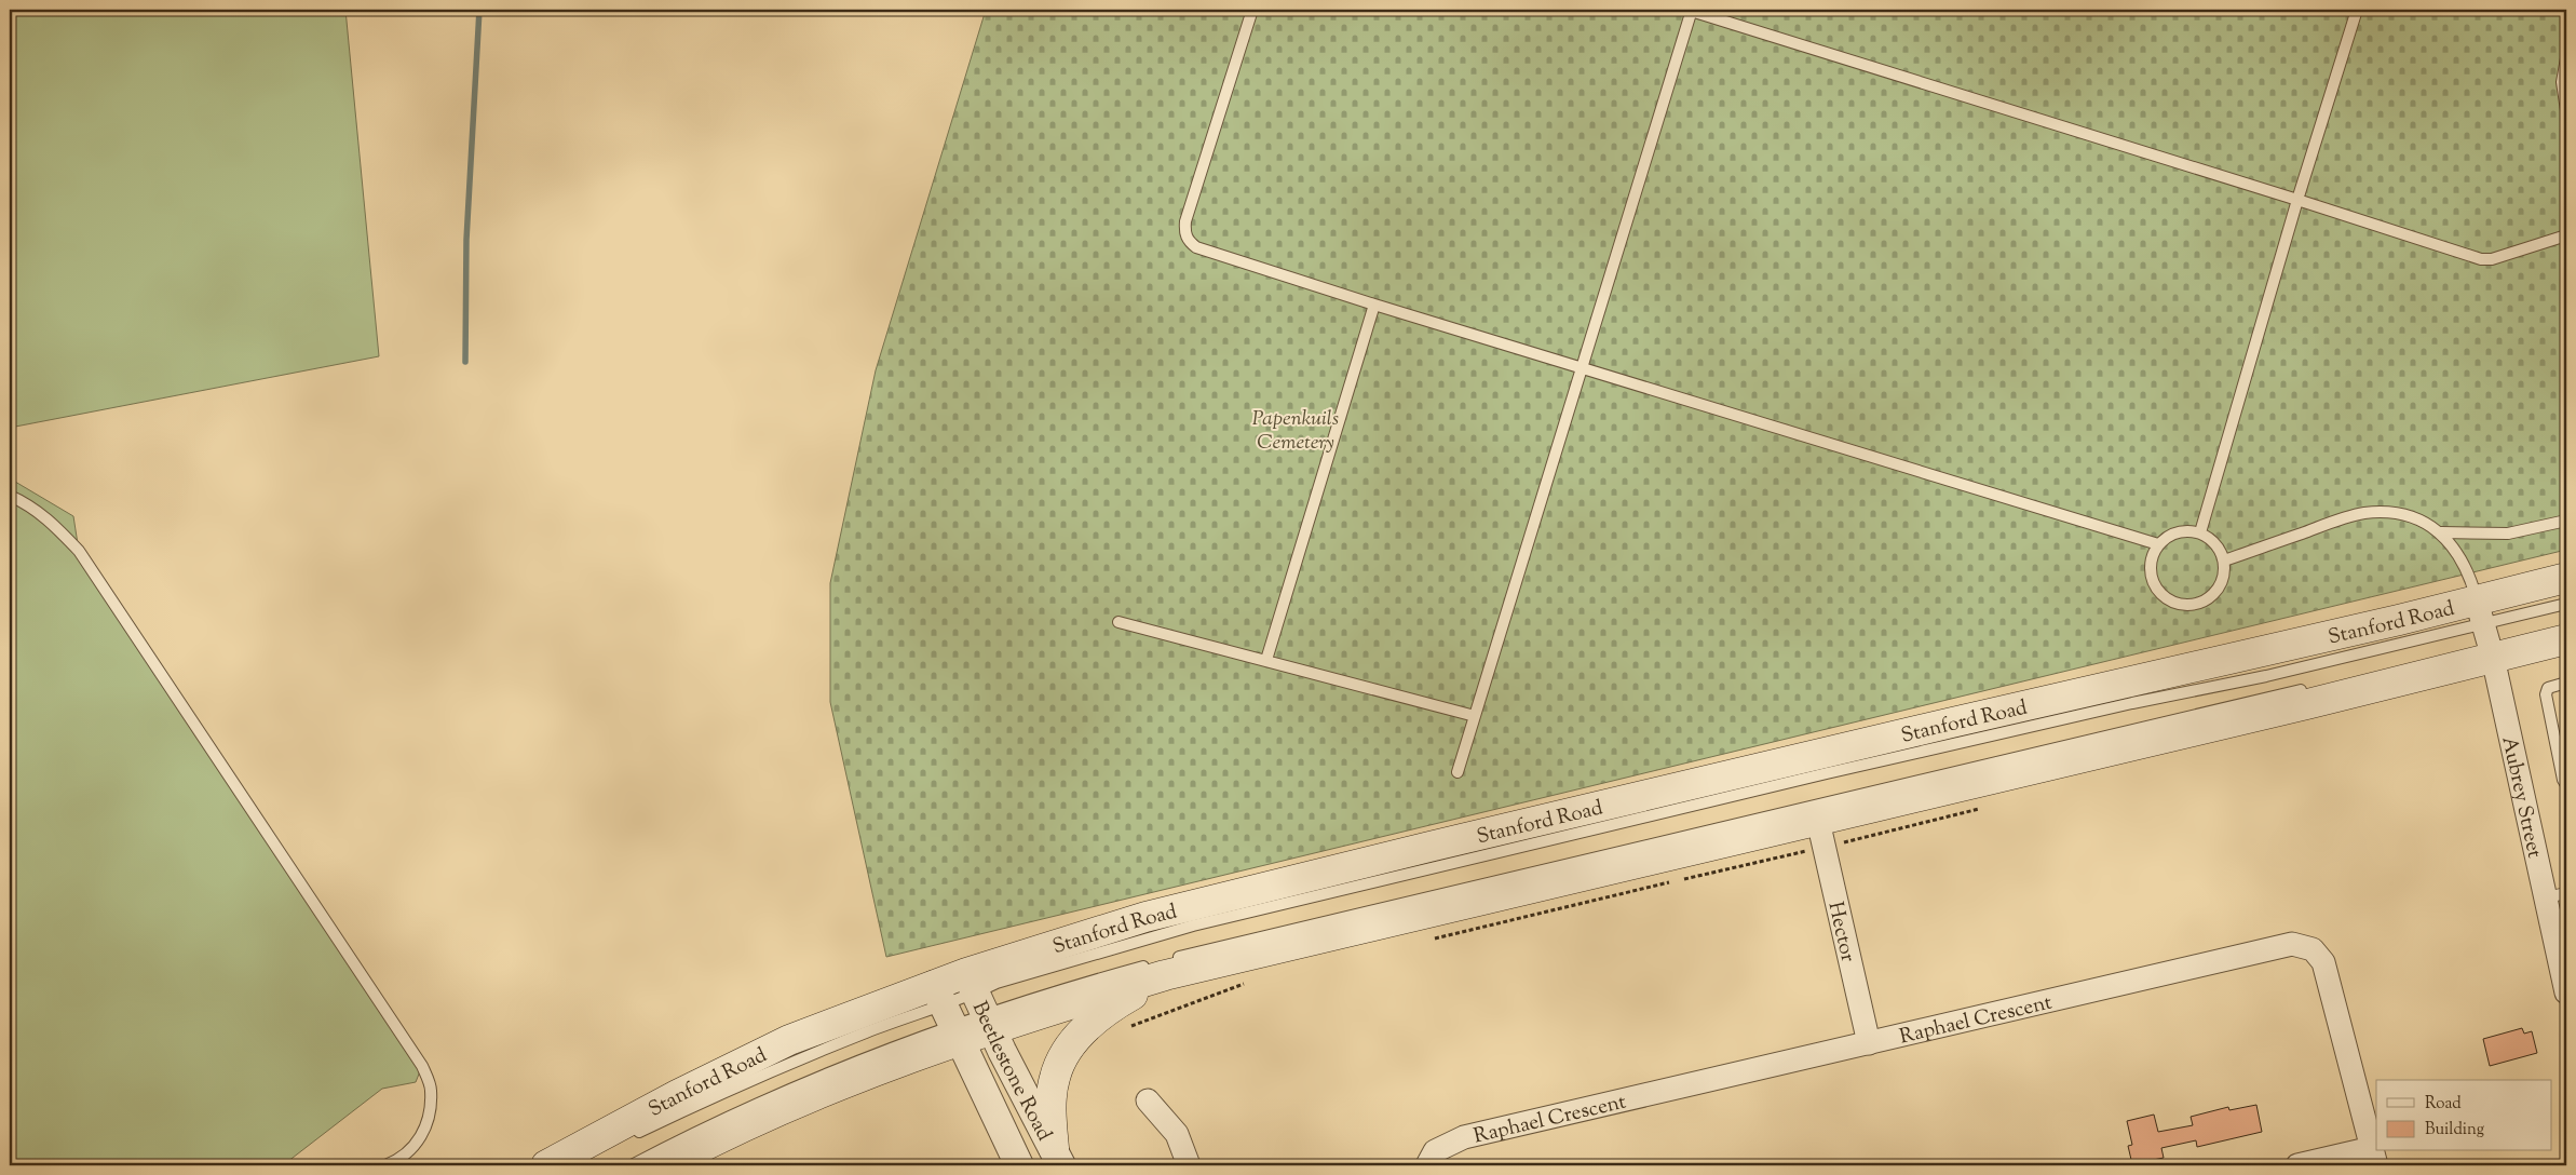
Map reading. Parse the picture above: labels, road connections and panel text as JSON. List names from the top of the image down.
{
  "streets": {
    "main road": ["Stanford Road"],
    "street": [
      "Aubrey Street",
      "Hector",
      "Raphael Crescent",
      "Beetlestone Road"
    ]
  },
  "crossings": [
    ["Stanford Road", "Aubrey Street"],
    ["Stanford Road", "Hector"],
    ["Stanford Road", "Beetlestone Road"],
    ["Hector", "Raphael Crescent"]
  ],
  "parks": ["Papenkuils Cemetery"],
  "legend": ["Road", "Building"]
}
